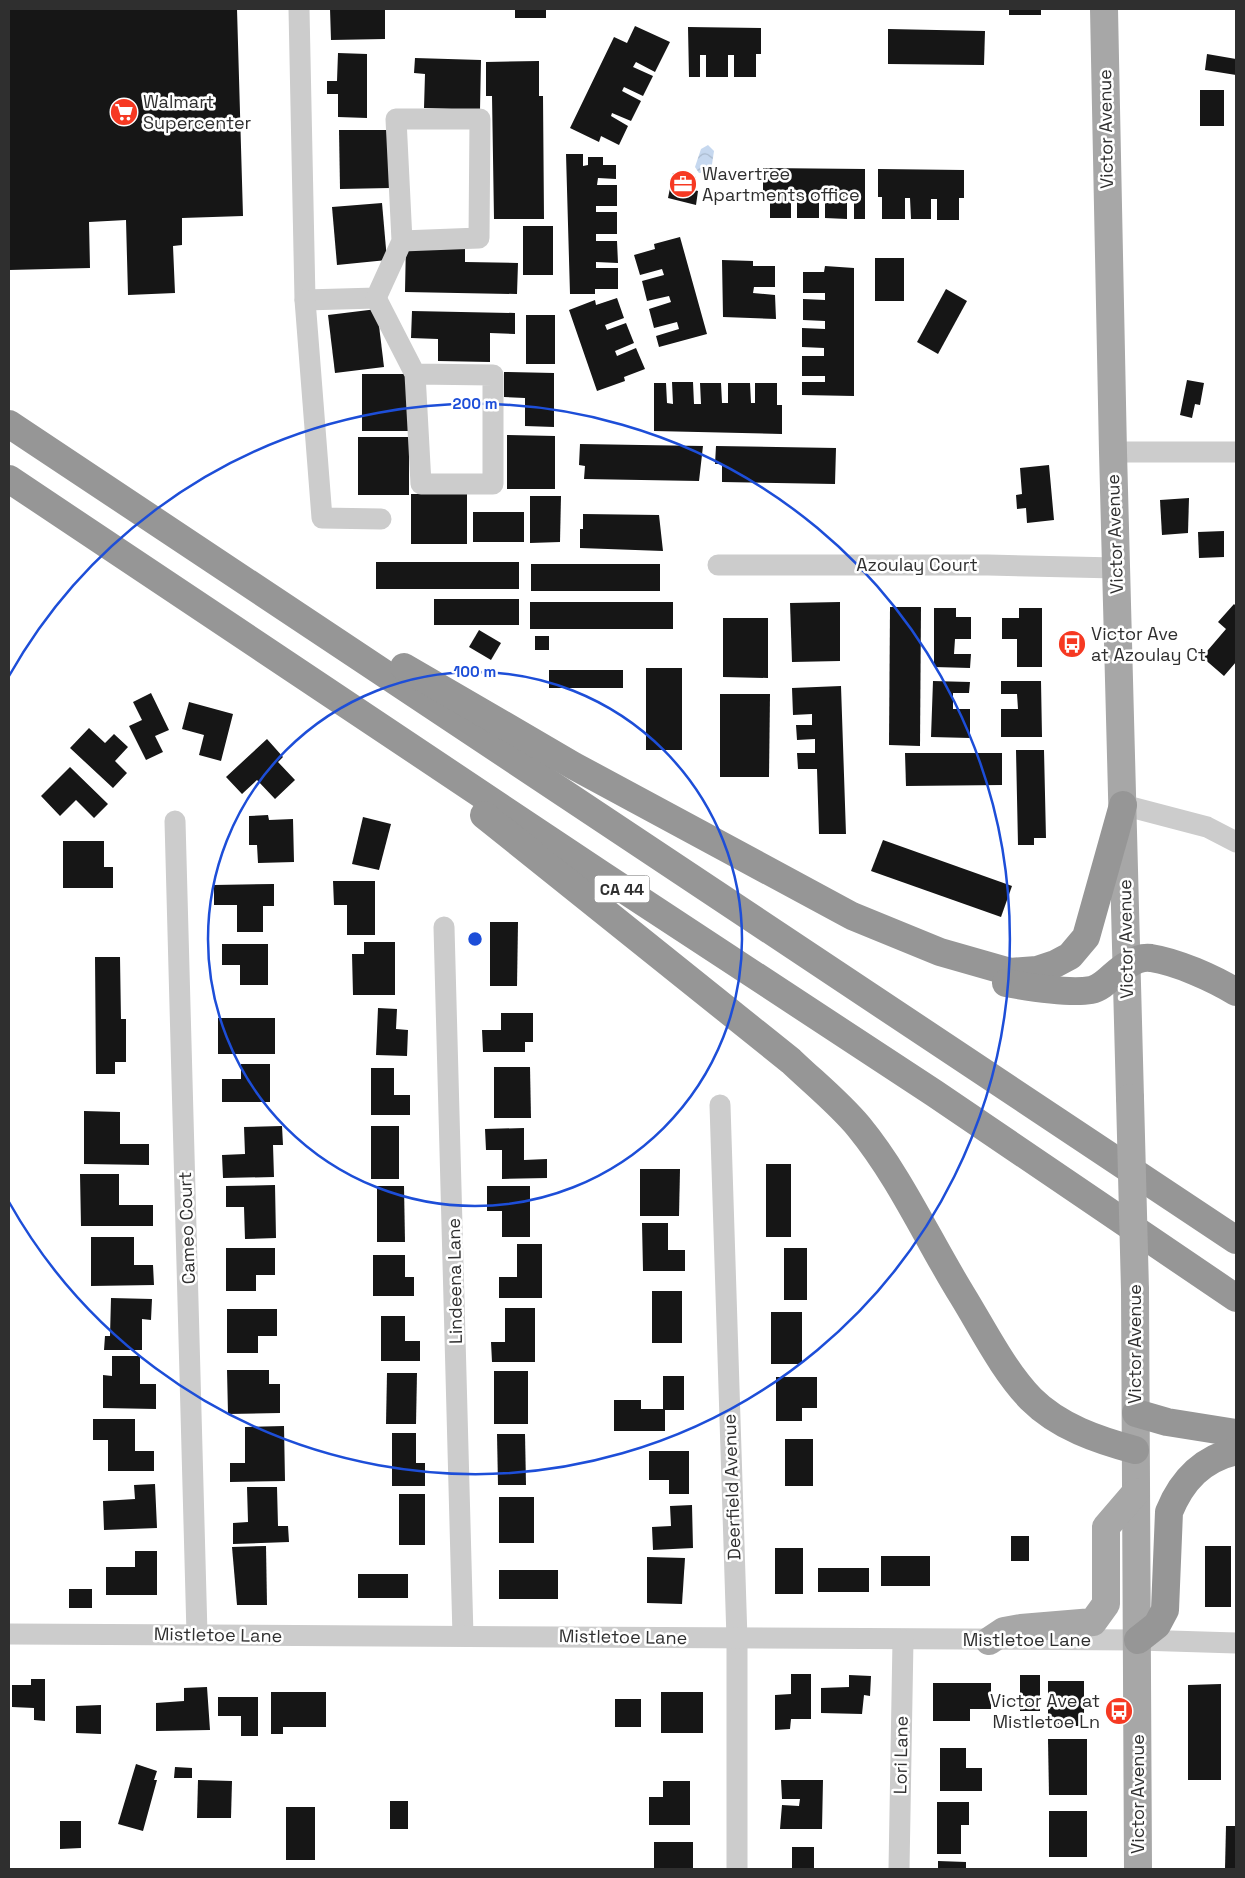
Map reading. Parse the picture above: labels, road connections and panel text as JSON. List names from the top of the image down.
{
  "streets": {
    "highway": ["CA 44"],
    "main road": ["Victor Avenue"],
    "street": [
      "Azoulay Court",
      "Cameo Court",
      "Lindeena Lane",
      "Deerfield Avenue",
      "Mistletoe Lane",
      "Lori Lane"
    ]
  },
  "crossings": [
    ["Victor Avenue", "Azoulay Court"],
    ["Victor Avenue", "Mistletoe Lane"],
    ["Cameo Court", "Mistletoe Lane"],
    ["Lindeena Lane", "Mistletoe Lane"],
    ["Deerfield Avenue", "Mistletoe Lane"],
    ["Mistletoe Lane", "Lori Lane"]
  ],
  "places": {
    "supermarket": ["Walmart Supercenter"],
    "office": ["Wavertree Apartments office"],
    "bus stop": ["Victor Ave at Azoulay Ct", "Victor Ave at Mistletoe Ln"]
  },
  "rings": ["200 m", "100 m"]
}
